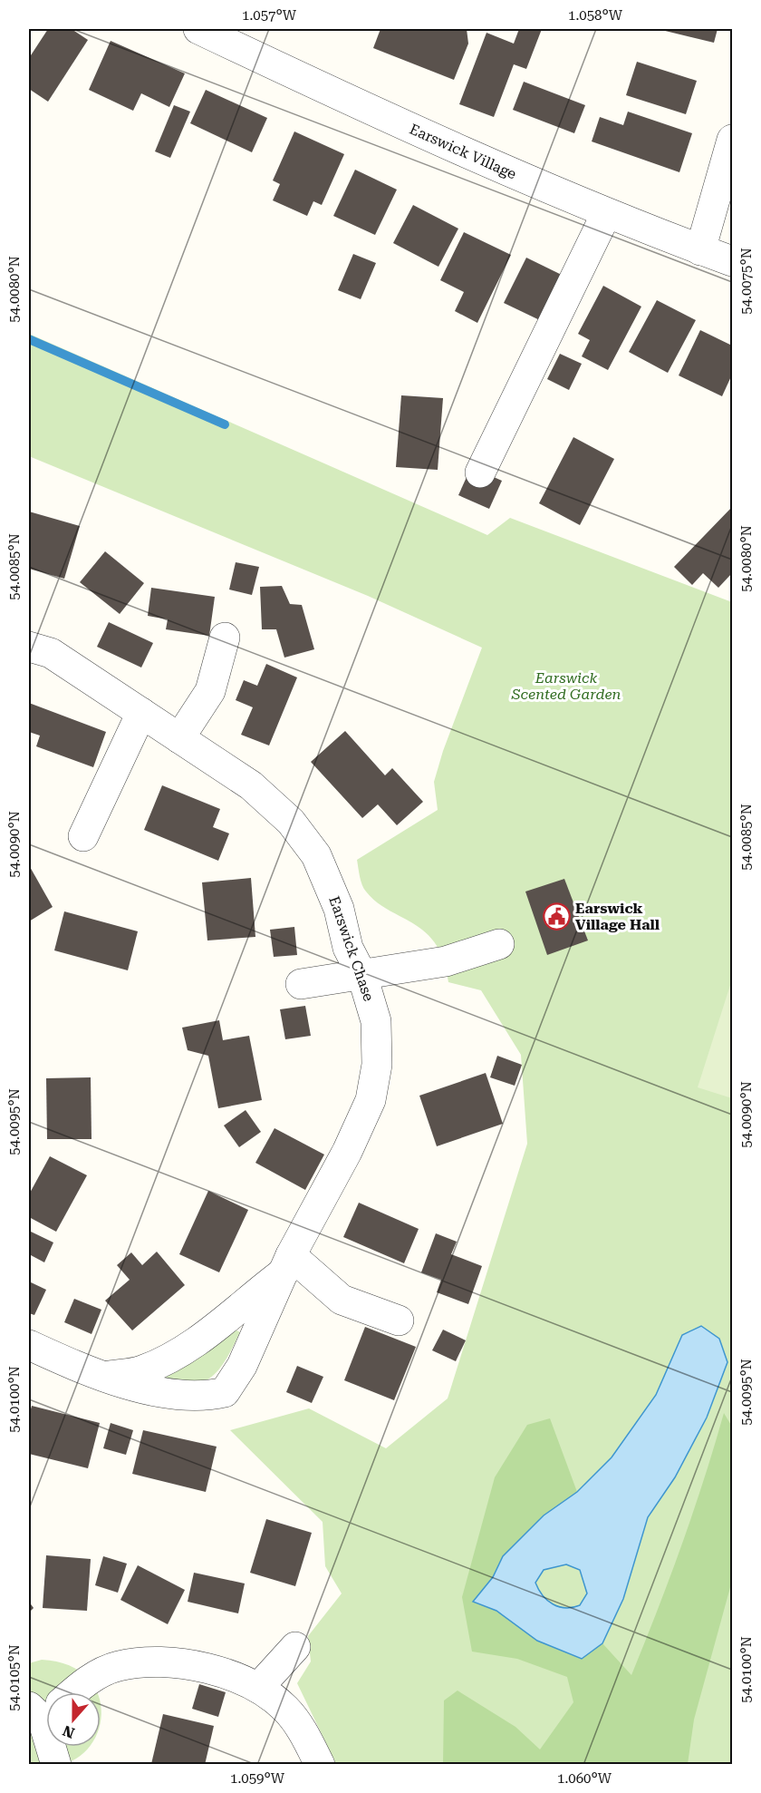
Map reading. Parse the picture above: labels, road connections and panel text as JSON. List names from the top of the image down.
{
  "streets": {
    "street": ["Earswick Village", "Earswick Chase"]
  },
  "parks": ["Earswick Scented Garden"],
  "places": {
    "public building": ["Earswick Village Hall"]
  },
  "north": "bottom",
  "coordinates": [
    "1.057°W",
    "1.058°W",
    "54.0075°N",
    "54.0080°N",
    "54.0085°N",
    "54.0090°N",
    "54.0095°N",
    "54.0100°N",
    "54.0105°N",
    "1.059°W",
    "1.060°W"
  ]
}
